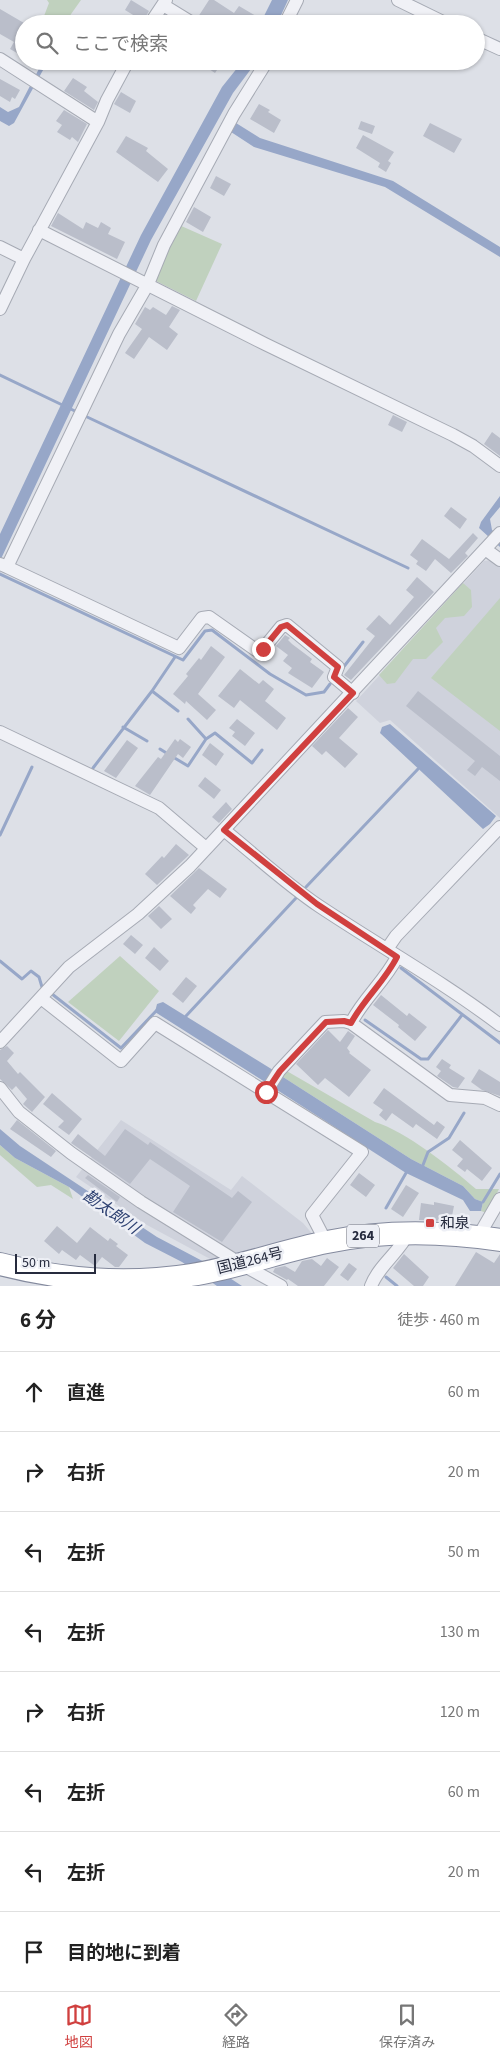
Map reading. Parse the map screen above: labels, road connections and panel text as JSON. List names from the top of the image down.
{
  "streets": {
    "highway": ["264", "国道264号"]
  },
  "water": ["勘太郎川"],
  "places": {
    "transit": ["和泉"]
  },
  "scale_bar": "50 m",
  "page": {
    "search": "ここで検索",
    "scale": "50 m",
    "heading": ["6 分", "徒歩 · 460 m"],
    "list": [
      ["直進", "60 m"],
      ["右折", "20 m"],
      ["左折", "50 m"],
      ["左折", "130 m"],
      ["右折", "120 m"],
      ["左折", "60 m"],
      ["左折", "20 m"],
      "目的地に到着"
    ],
    "nav": ["地図", "経路", "保存済み"]
  }
}
